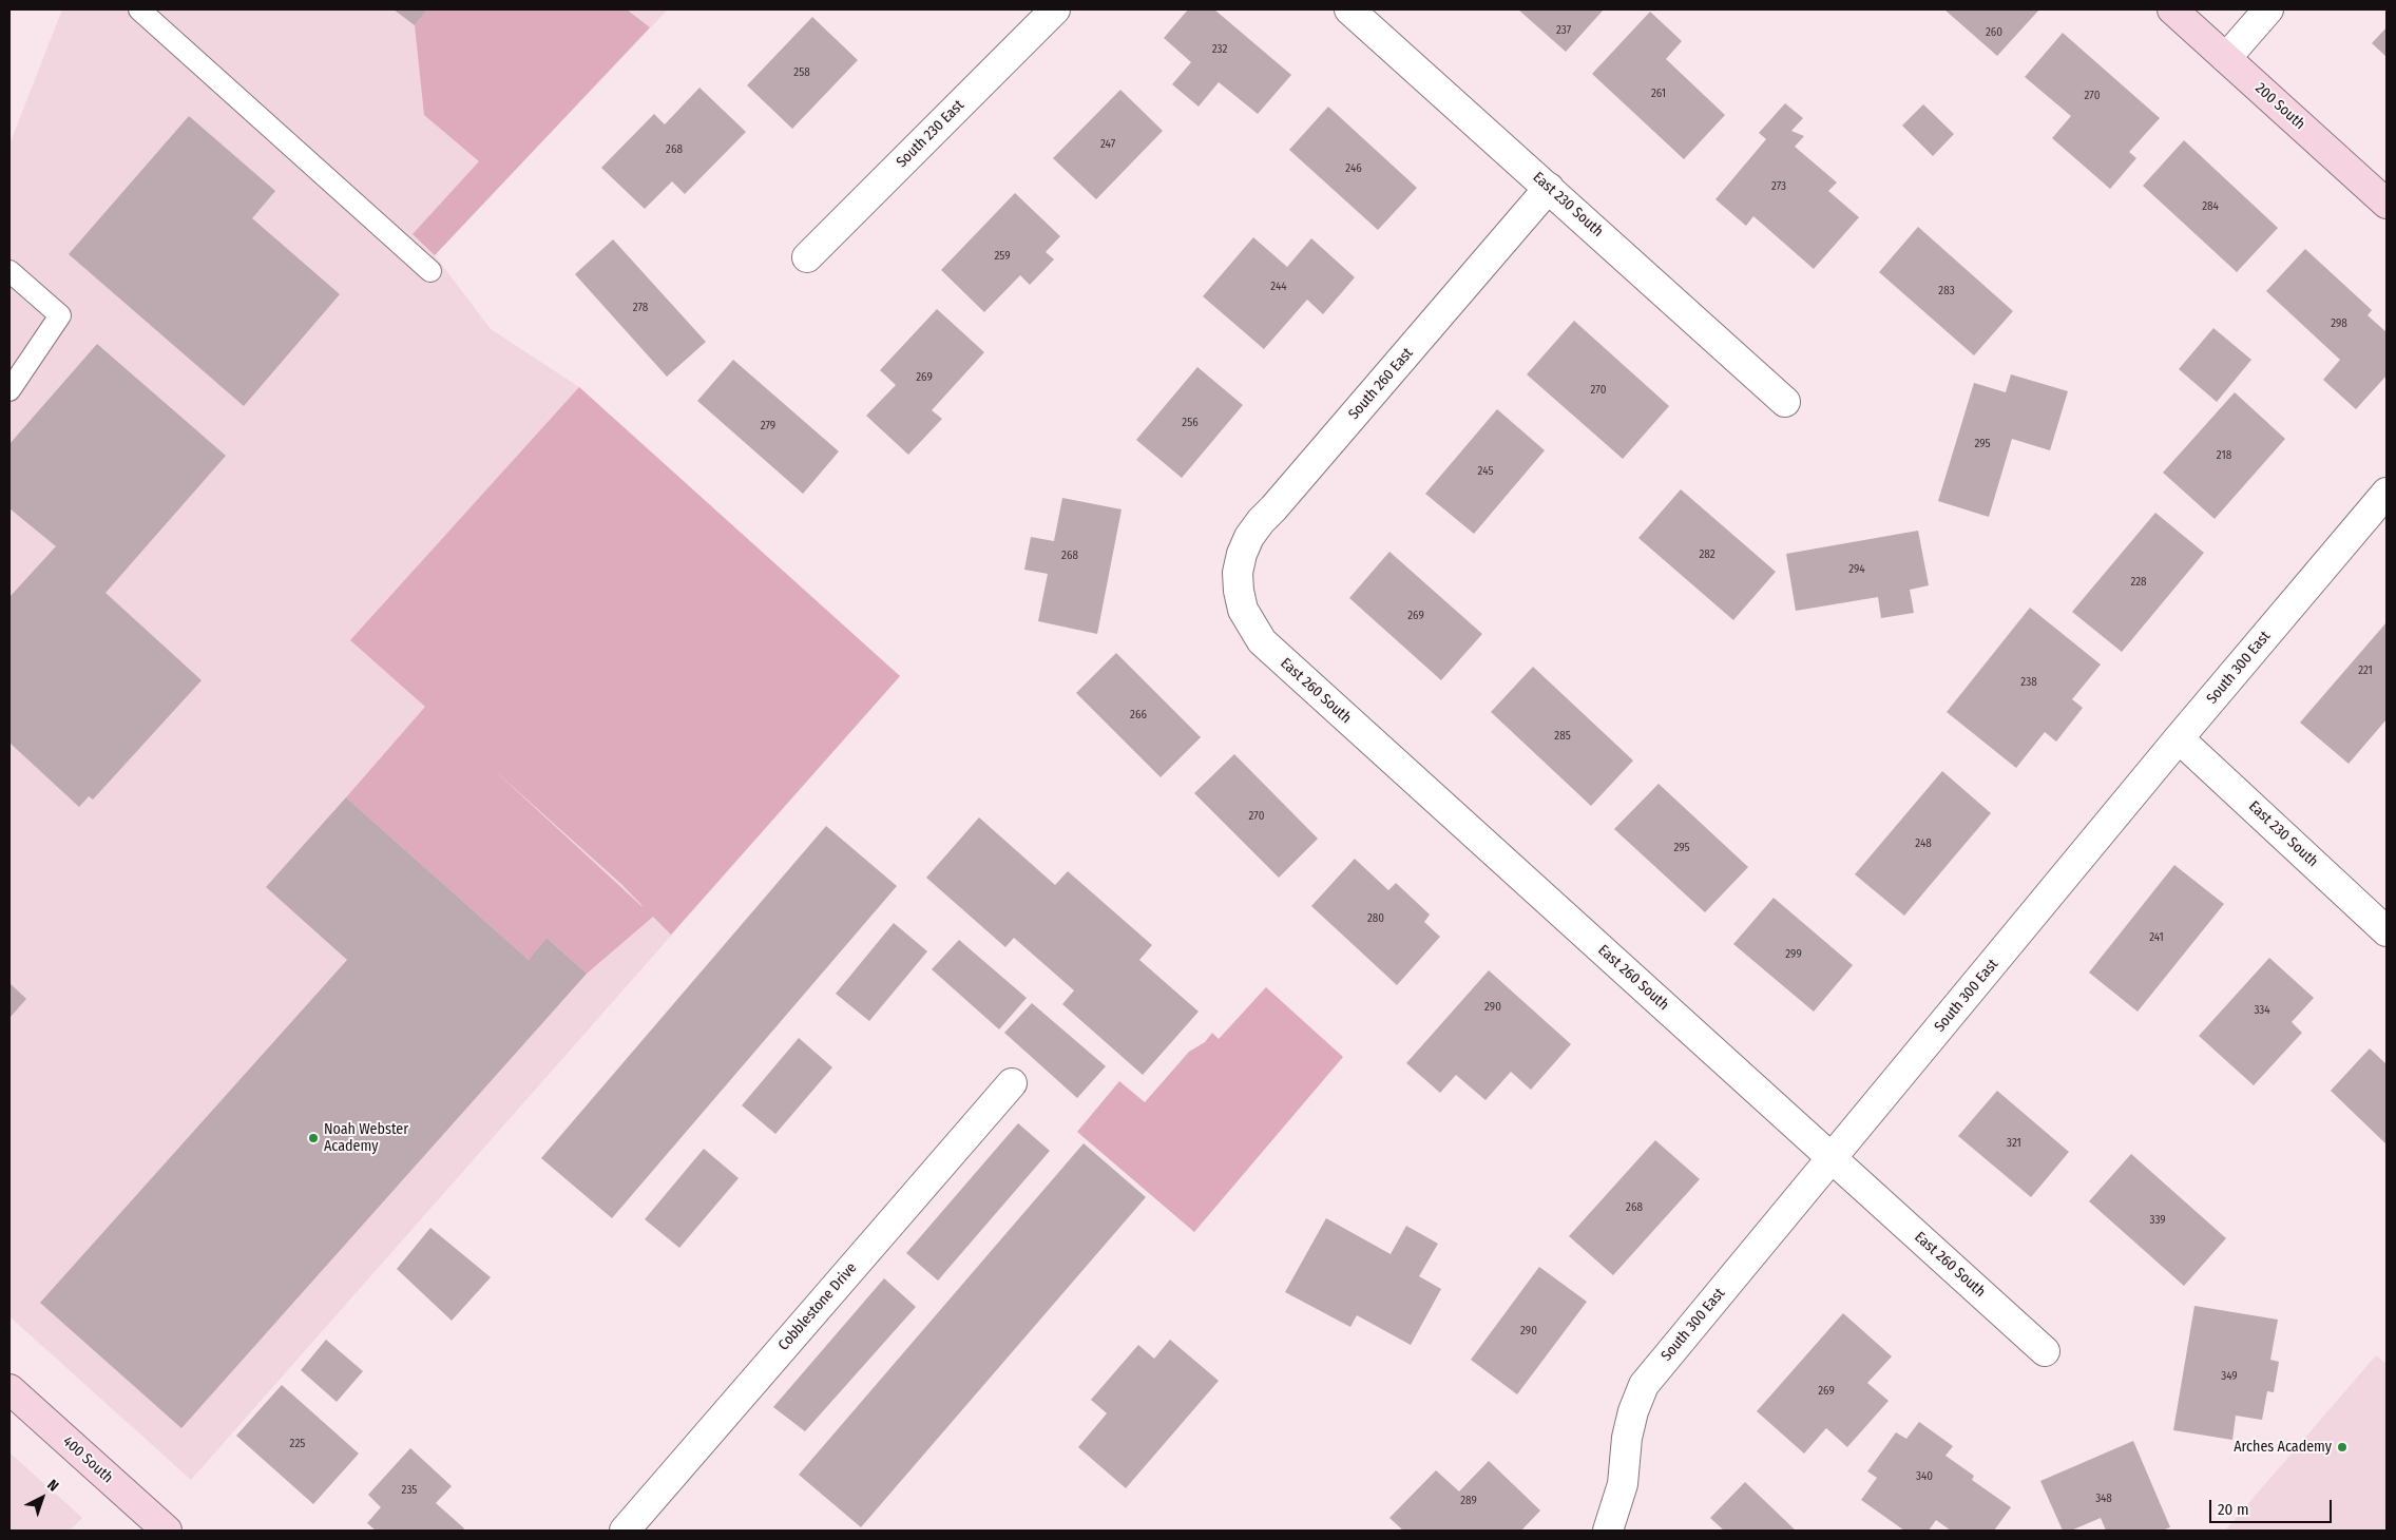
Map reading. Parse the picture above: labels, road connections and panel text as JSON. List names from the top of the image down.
{
  "streets": {
    "street": [
      "200 South",
      "South 230 East",
      "East 230 South",
      "South 260 East",
      "South 300 East",
      "East 260 South",
      "Cobblestone Drive",
      "400 South"
    ]
  },
  "crossings": [
    ["East 230 South", "South 260 East"],
    ["East 230 South", "South 300 East"],
    ["South 260 East", "East 260 South"],
    ["South 300 East", "East 260 South"]
  ],
  "places": ["Noah Webster Academy", "Arches Academy"],
  "house_numbers": [
    "237",
    "260",
    "232",
    "258",
    "261",
    "270",
    "247",
    "268",
    "246",
    "273",
    "284",
    "259",
    "244",
    "283",
    "278",
    "298",
    "269",
    "270",
    "256",
    "279",
    "295",
    "218",
    "245",
    "282",
    "268",
    "294",
    "228",
    "269",
    "221",
    "238",
    "266",
    "285",
    "270",
    "248",
    "295",
    "280",
    "241",
    "299",
    "290",
    "334",
    "321",
    "268",
    "339",
    "290",
    "349",
    "269",
    "225",
    "340",
    "235",
    "348",
    "289"
  ],
  "scale_bar": "20 m",
  "north": "top right"
}
